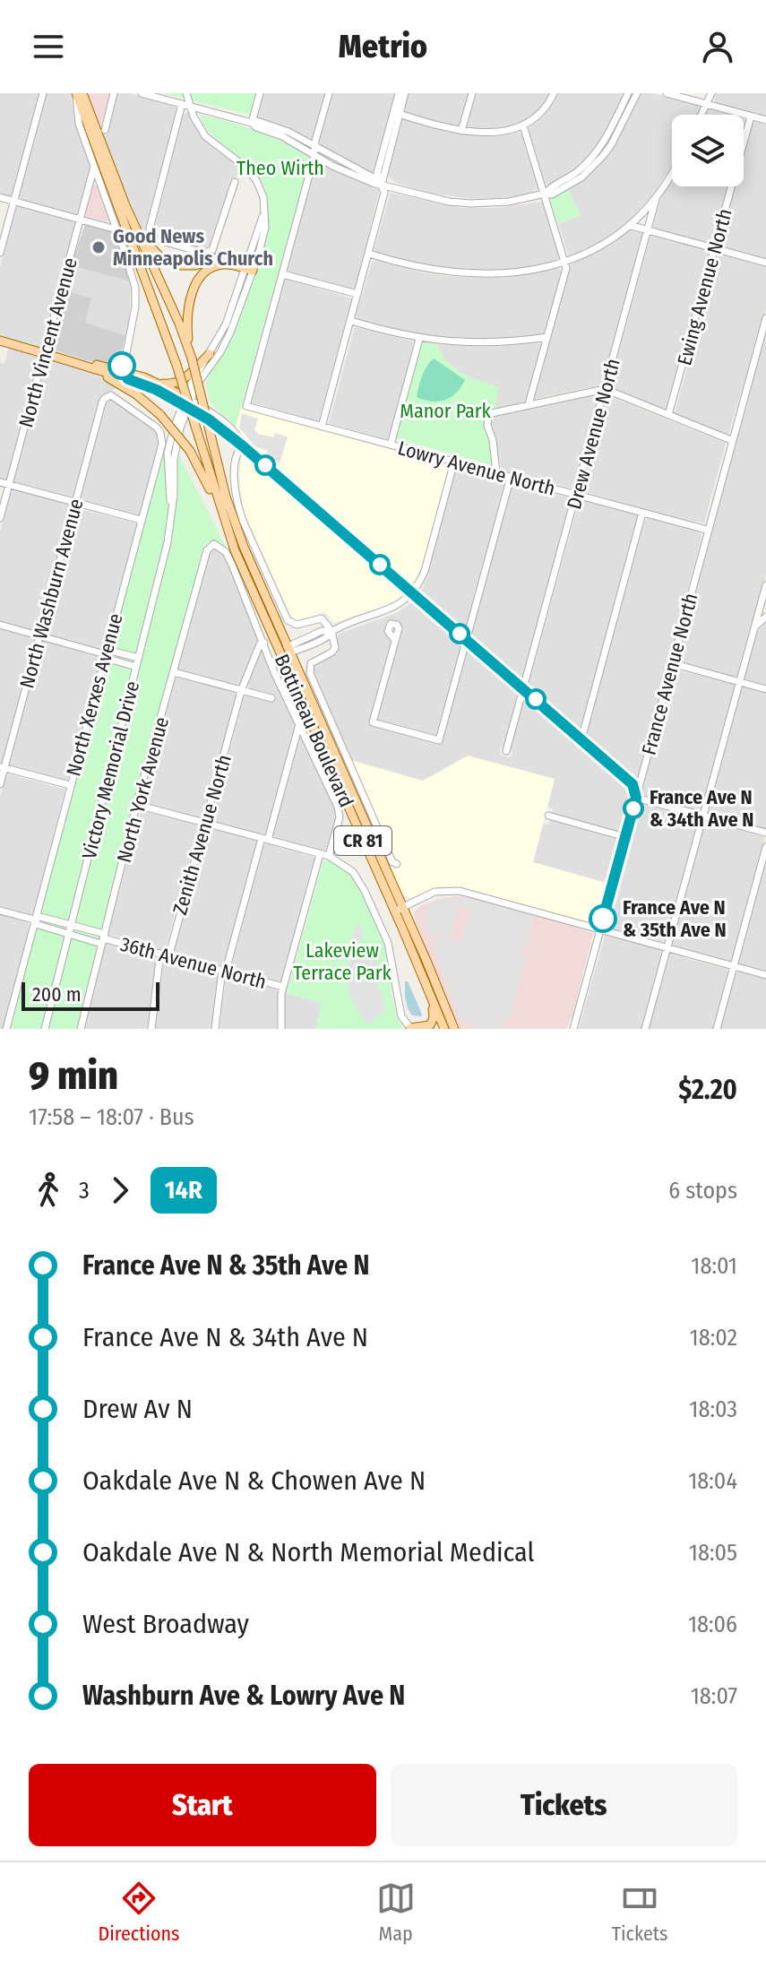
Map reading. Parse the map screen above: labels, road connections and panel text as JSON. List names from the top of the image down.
{
  "streets": {
    "main road": ["Bottineau Boulevard", "CR 81"],
    "street": [
      "Ewing Avenue North",
      "North Vincent Avenue",
      "Drew Avenue North",
      "Lowry Avenue North",
      "North Washburn Avenue",
      "France Avenue North",
      "North Xerxes Avenue",
      "Victory Memorial Drive",
      "North York Avenue",
      "Zenith Avenue North",
      "36th Avenue North"
    ]
  },
  "crossings": [
    ["Drew Avenue North", "Lowry Avenue North"],
    ["Lowry Avenue North", "France Avenue North"],
    ["North Washburn Avenue", "North Xerxes Avenue"],
    ["Bottineau Boulevard", "CR 81"],
    ["North York Avenue", "Zenith Avenue North"],
    ["North York Avenue", "36th Avenue North"],
    ["Zenith Avenue North", "36th Avenue North"]
  ],
  "parks": ["Theo Wirth", "Manor Park", "Lakeview Terrace Park"],
  "places": ["Good News Minneapolis Church", "France Ave N & 34th Ave N", "France Ave N & 35th Ave N"],
  "lines": ["bus line 14R"],
  "scale_bar": "200 m",
  "page": {
    "header": "Metrio",
    "scale": "200 m",
    "heading": ["9 min", "17:58 – 18:07 · Bus", "$2.20"],
    "legs": ["3", "14R", "6 stops"],
    "list": [
      {
        "name": "France Ave N & 35th Ave N",
        "value": "18:01"
      },
      {
        "name": "France Ave N & 34th Ave N",
        "value": "18:02"
      },
      {
        "name": "Drew Av N",
        "value": "18:03"
      },
      {
        "name": "Oakdale Ave N & Chowen Ave N",
        "value": "18:04"
      },
      {
        "name": "Oakdale Ave N & North Memorial Medical",
        "value": "18:05"
      },
      {
        "name": "West Broadway",
        "value": "18:06"
      },
      {
        "name": "Washburn Ave & Lowry Ave N",
        "value": "18:07"
      }
    ],
    "buttons": ["Start", "Tickets"],
    "tabs": ["Directions", "Map", "Tickets"]
  }
}
